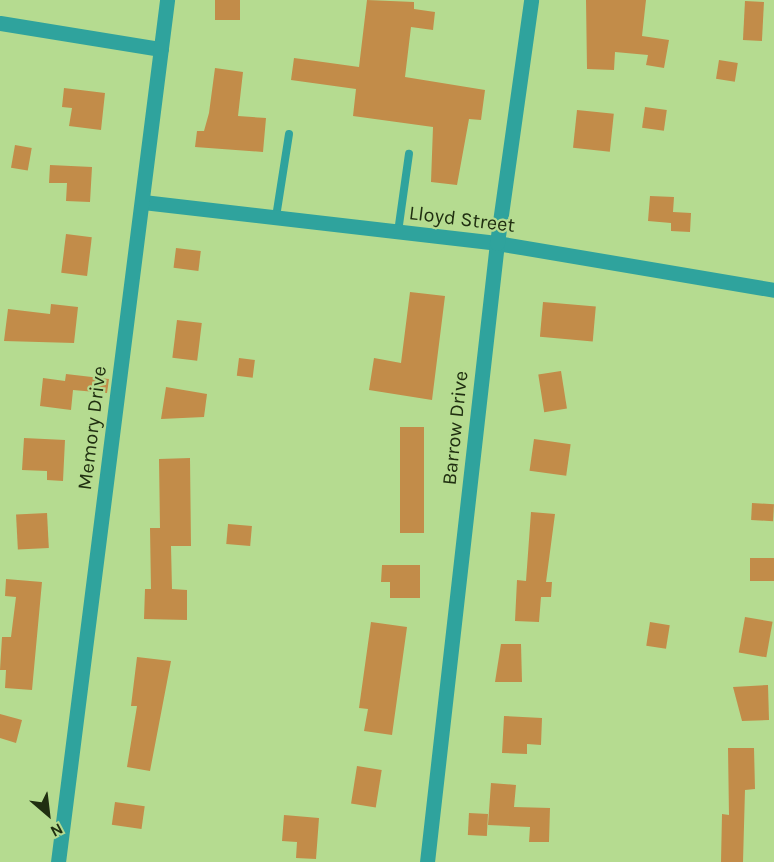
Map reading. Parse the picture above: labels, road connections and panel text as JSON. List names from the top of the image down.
{
  "streets": {
    "street": ["Lloyd Street", "Memory Drive", "Barrow Drive"]
  },
  "crossings": [
    ["Lloyd Street", "Memory Drive"],
    ["Lloyd Street", "Barrow Drive"]
  ],
  "north": "bottom right"
}
